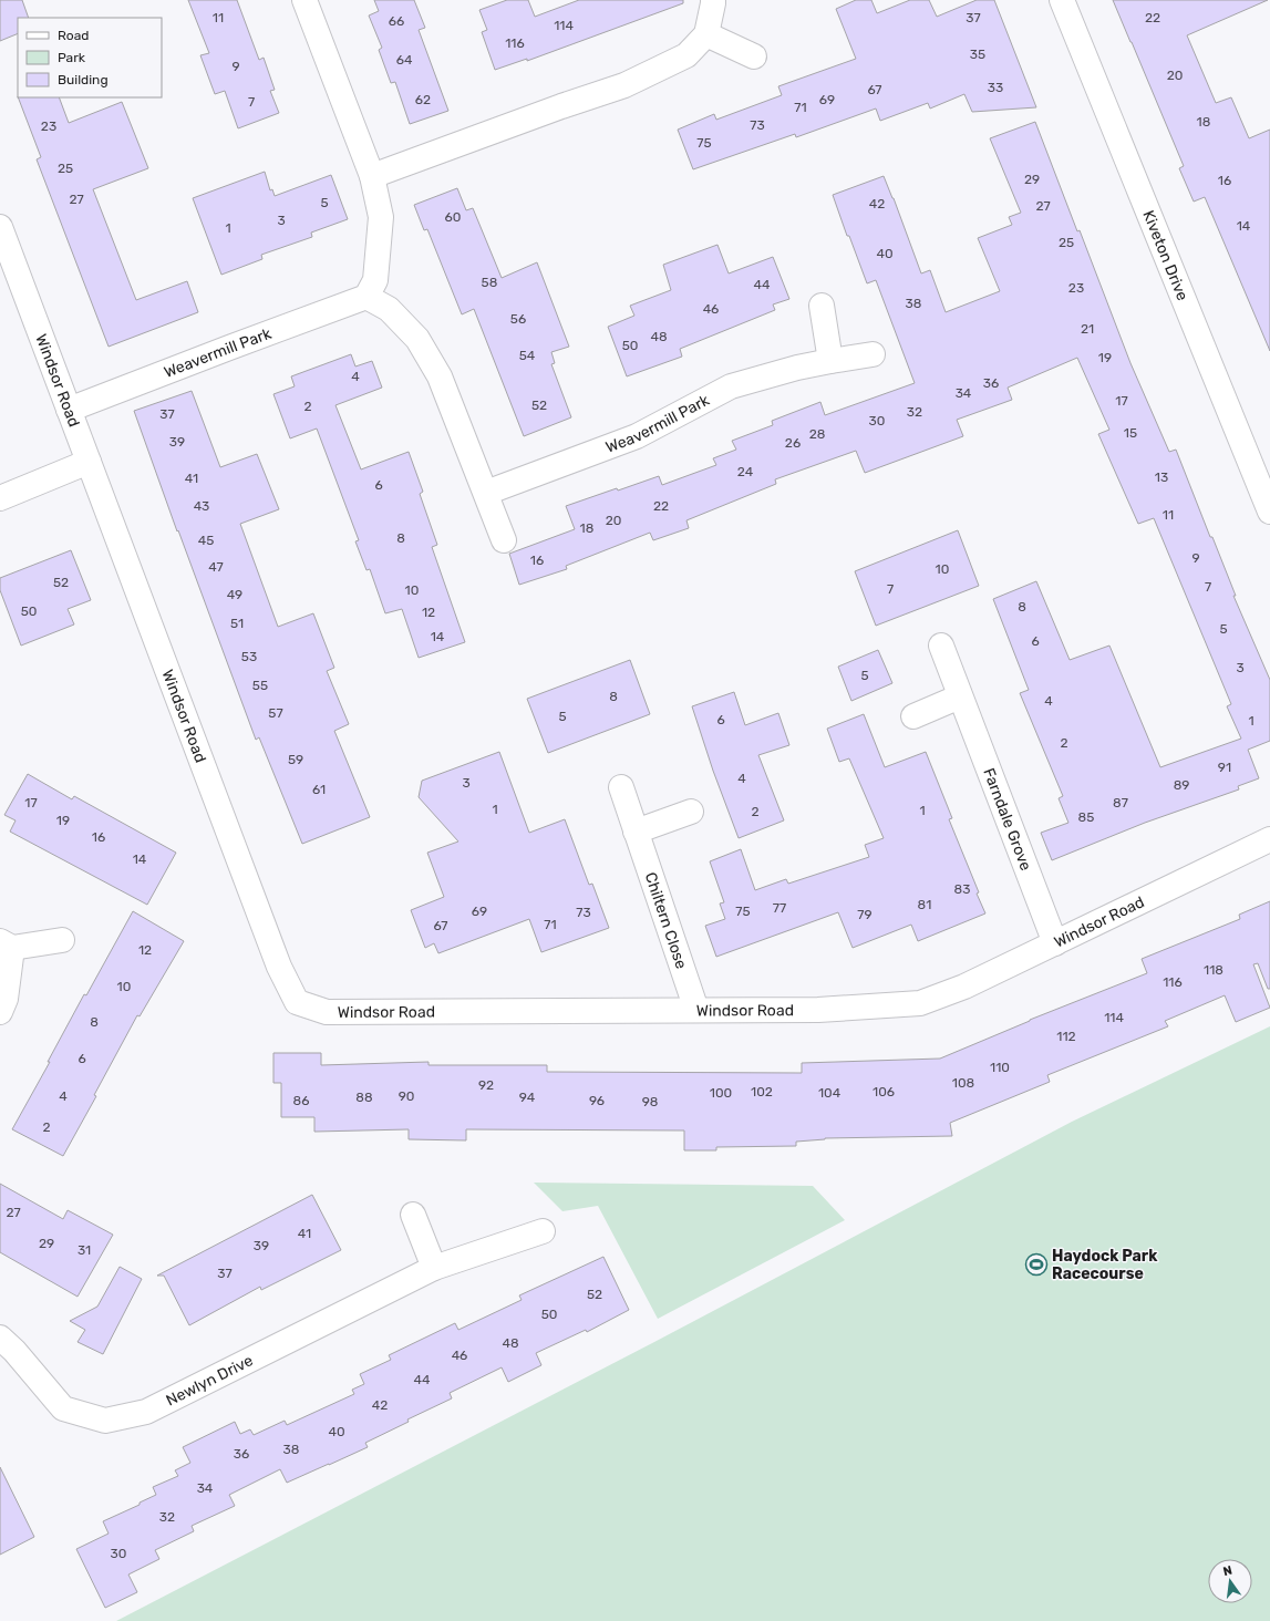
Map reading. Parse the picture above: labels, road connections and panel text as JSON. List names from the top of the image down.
{
  "streets": {
    "street": [
      "Kiveton Drive",
      "Weavermill Park",
      "Windsor Road",
      "Farndale Grove",
      "Chiltern Close",
      "Newlyn Drive"
    ]
  },
  "crossings": [
    ["Weavermill Park", "Windsor Road"],
    ["Windsor Road", "Farndale Grove"],
    ["Windsor Road", "Chiltern Close"]
  ],
  "places": {
    "sports": ["Haydock Park Racecourse"]
  },
  "house_numbers": [
    "11",
    "37",
    "22",
    "66",
    "114",
    "116",
    "35",
    "64",
    "9",
    "20",
    "33",
    "67",
    "62",
    "69",
    "7",
    "71",
    "18",
    "73",
    "23",
    "75",
    "25",
    "29",
    "16",
    "27",
    "5",
    "42",
    "27",
    "60",
    "3",
    "14",
    "1",
    "25",
    "40",
    "58",
    "44",
    "23",
    "38",
    "46",
    "56",
    "21",
    "48",
    "50",
    "54",
    "19",
    "4",
    "36",
    "34",
    "17",
    "52",
    "2",
    "32",
    "37",
    "30",
    "15",
    "28",
    "39",
    "26",
    "24",
    "13",
    "41",
    "6",
    "43",
    "22",
    "11",
    "20",
    "18",
    "8",
    "45",
    "9",
    "16",
    "47",
    "10",
    "52",
    "7",
    "7",
    "10",
    "49",
    "8",
    "50",
    "12",
    "51",
    "5",
    "14",
    "6",
    "53",
    "3",
    "5",
    "55",
    "8",
    "4",
    "57",
    "5",
    "6",
    "1",
    "2",
    "59",
    "91",
    "4",
    "3",
    "89",
    "61",
    "17",
    "87",
    "1",
    "1",
    "2",
    "85",
    "19",
    "16",
    "14",
    "83",
    "81",
    "77",
    "69",
    "75",
    "73",
    "79",
    "71",
    "67",
    "12",
    "118",
    "116",
    "10",
    "114",
    "8",
    "112",
    "6",
    "110",
    "108",
    "92",
    "102",
    "106",
    "100",
    "104",
    "4",
    "90",
    "88",
    "94",
    "86",
    "96",
    "98",
    "2",
    "27",
    "41",
    "29",
    "39",
    "31",
    "37",
    "52",
    "50",
    "48",
    "46",
    "44",
    "42",
    "40",
    "38",
    "36",
    "34",
    "32",
    "30"
  ],
  "legend": ["Road", "Park", "Building"],
  "north": "top"
}
